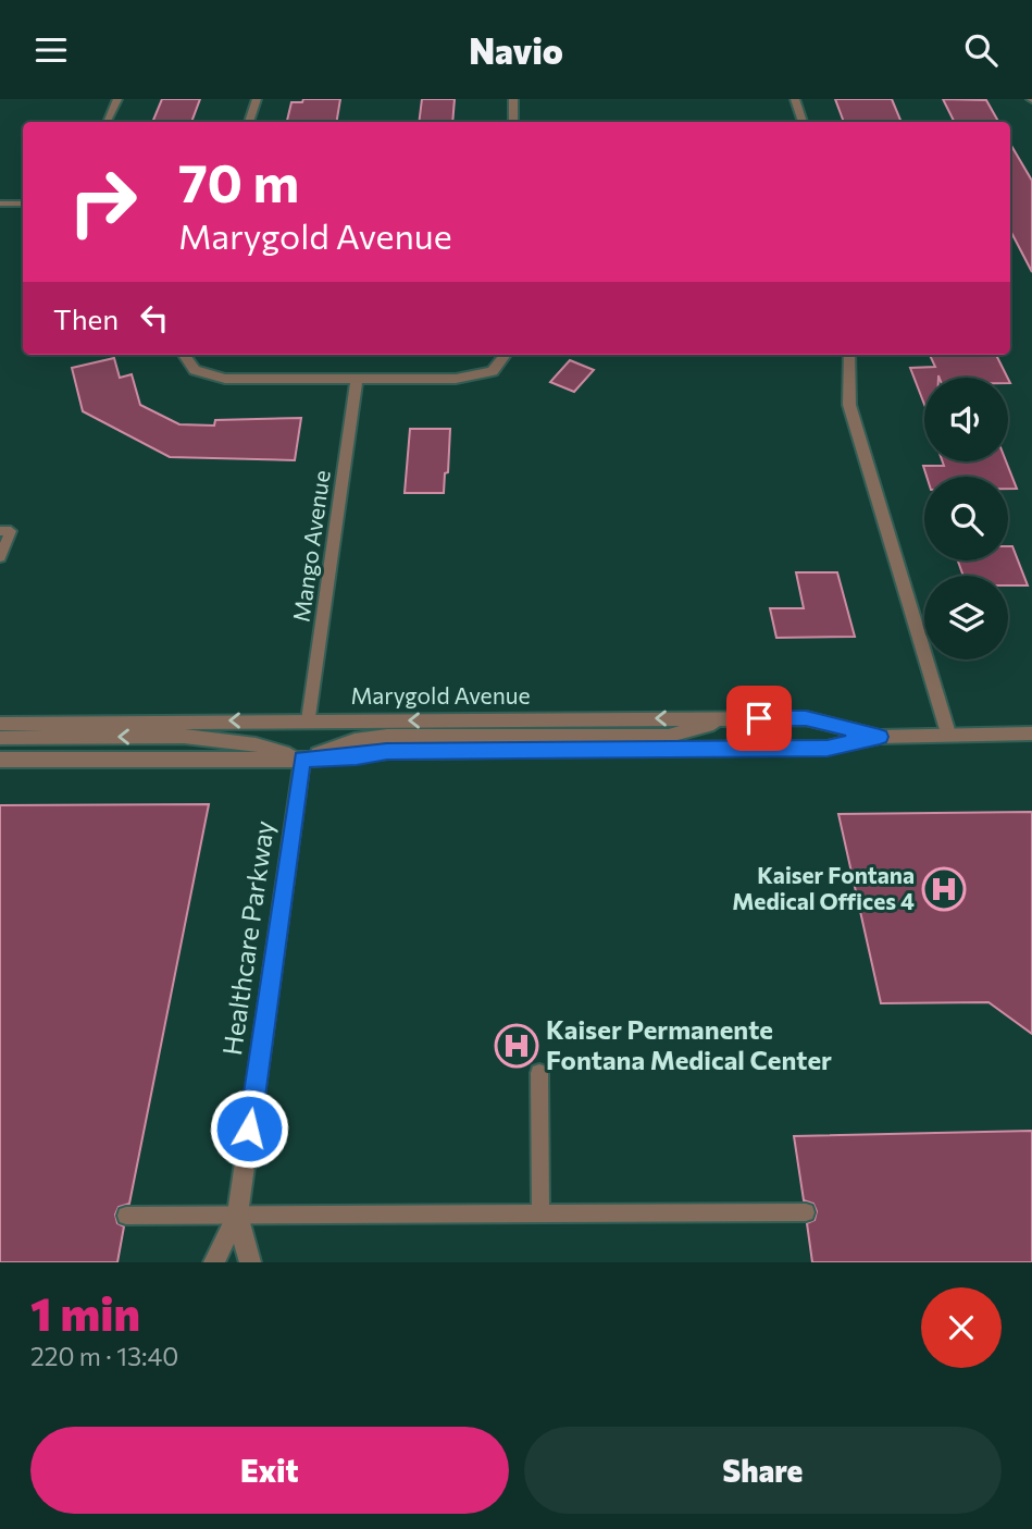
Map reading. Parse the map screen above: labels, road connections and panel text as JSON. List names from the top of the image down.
{
  "streets": {
    "street": ["Mango Avenue", "Marygold Avenue", "Healthcare Parkway"]
  },
  "crossings": [
    ["Mango Avenue", "Marygold Avenue"],
    ["Marygold Avenue", "Healthcare Parkway"]
  ],
  "places": {
    "hospital": ["Kaiser Fontana Medical Offices 4", "Kaiser Permanente Fontana Medical Center"]
  },
  "page": {
    "header": "Navio",
    "turn": ["70 m", "Marygold Avenue"],
    "then": "Then",
    "heading": ["1 min", "220 m · 13:40"],
    "buttons": ["Exit", "Share"]
  }
}
